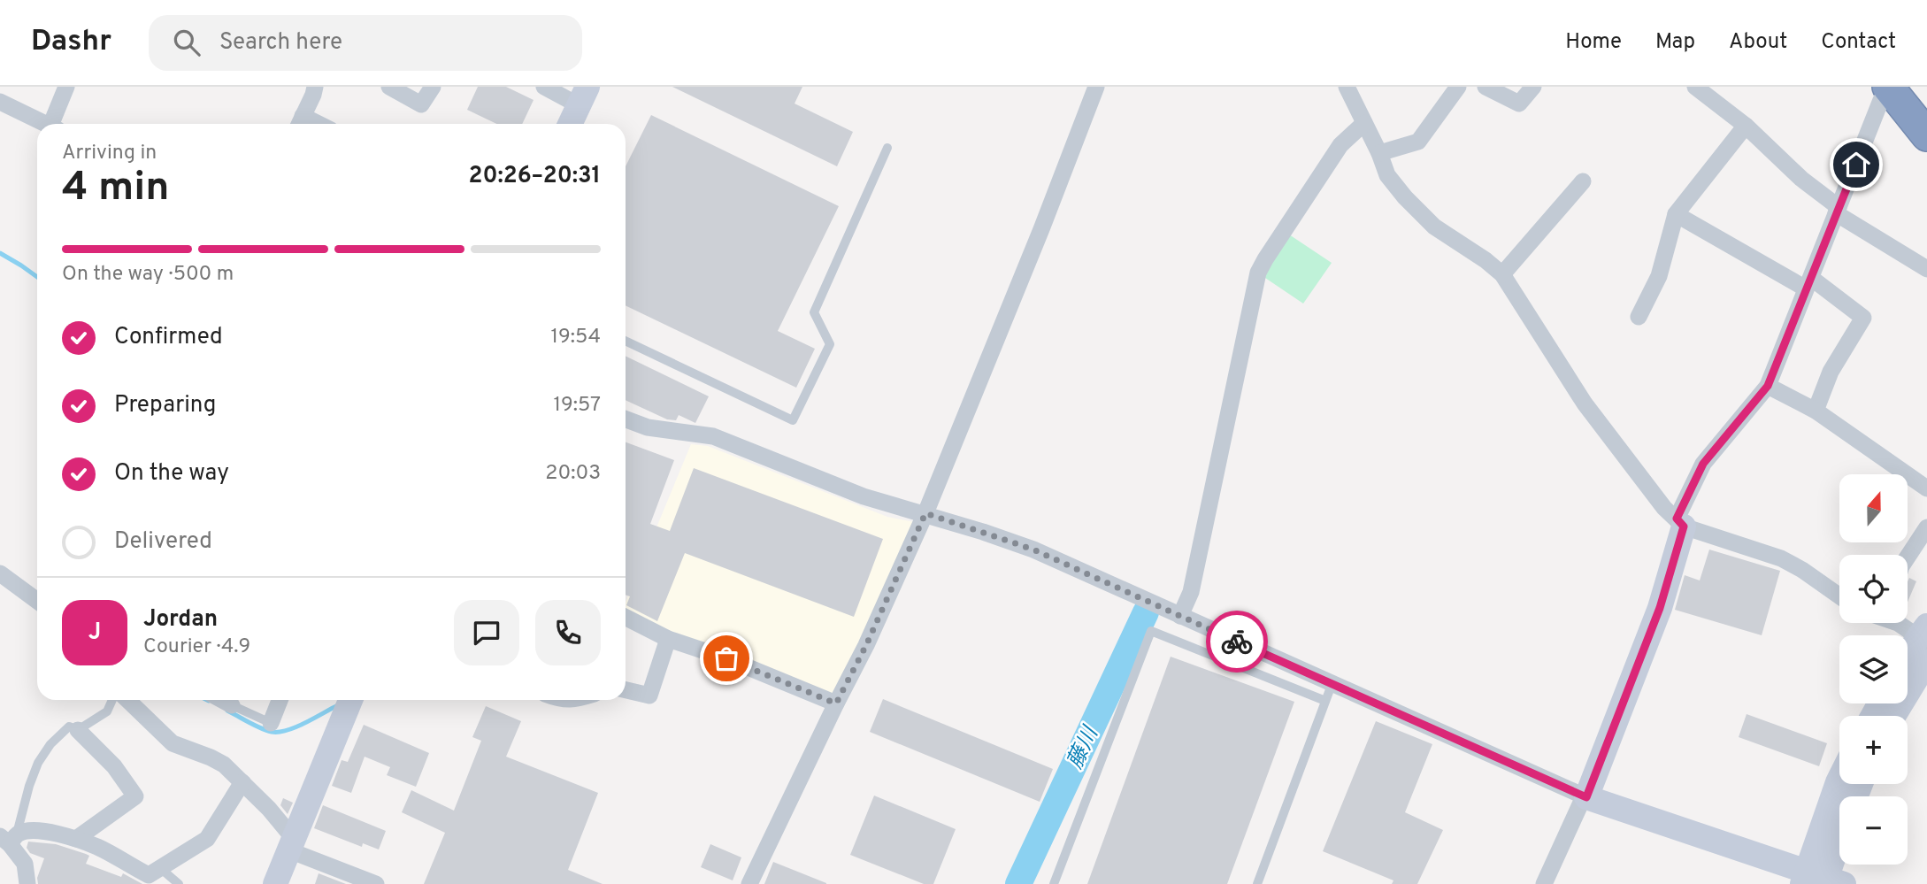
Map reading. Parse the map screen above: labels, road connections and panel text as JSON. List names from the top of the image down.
{
  "water": ["藤川"],
  "north": "top",
  "page": {
    "header": "Dashr",
    "search": "Search here",
    "nav": [
      "Home",
      "Map",
      "About",
      "Contact"
    ],
    "heading": ["4 min", "Arriving in", "20:26–20:31"],
    "panel": ["Jordan", "Courier · 4.9"],
    "bar": "On the way · 500 m",
    "list": [
      ["Confirmed", "19:54"],
      ["Preparing", "19:57"],
      ["On the way", "20:03"],
      "Delivered"
    ],
    "map_buttons": ["+", "−"],
    "round": "J"
  }
}
